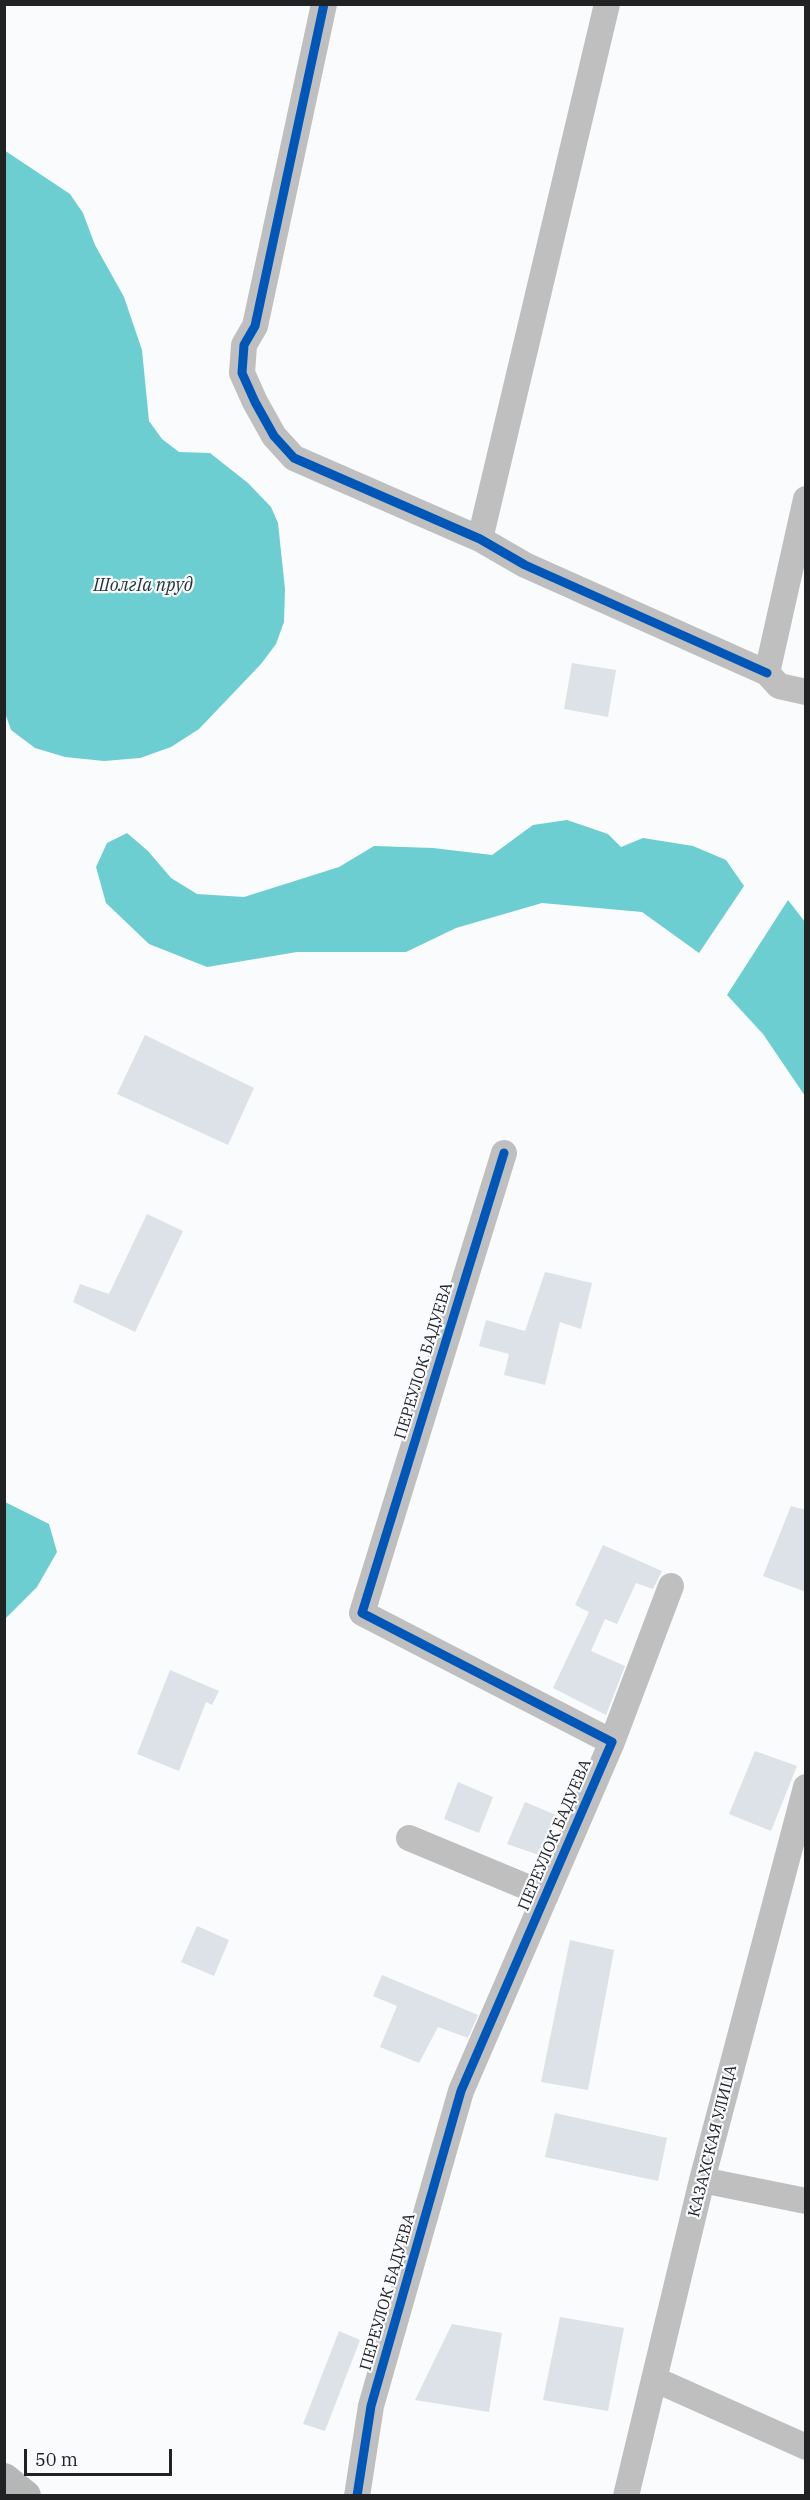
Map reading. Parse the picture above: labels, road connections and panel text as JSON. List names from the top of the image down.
{
  "streets": {
    "street": ["ПЕРЕУЛОК БАДУЕВА", "КАЗАХСКАЯ УЛИЦА"]
  },
  "water": ["ШолгIа пруд"],
  "scale_bar": "50 m"
}
